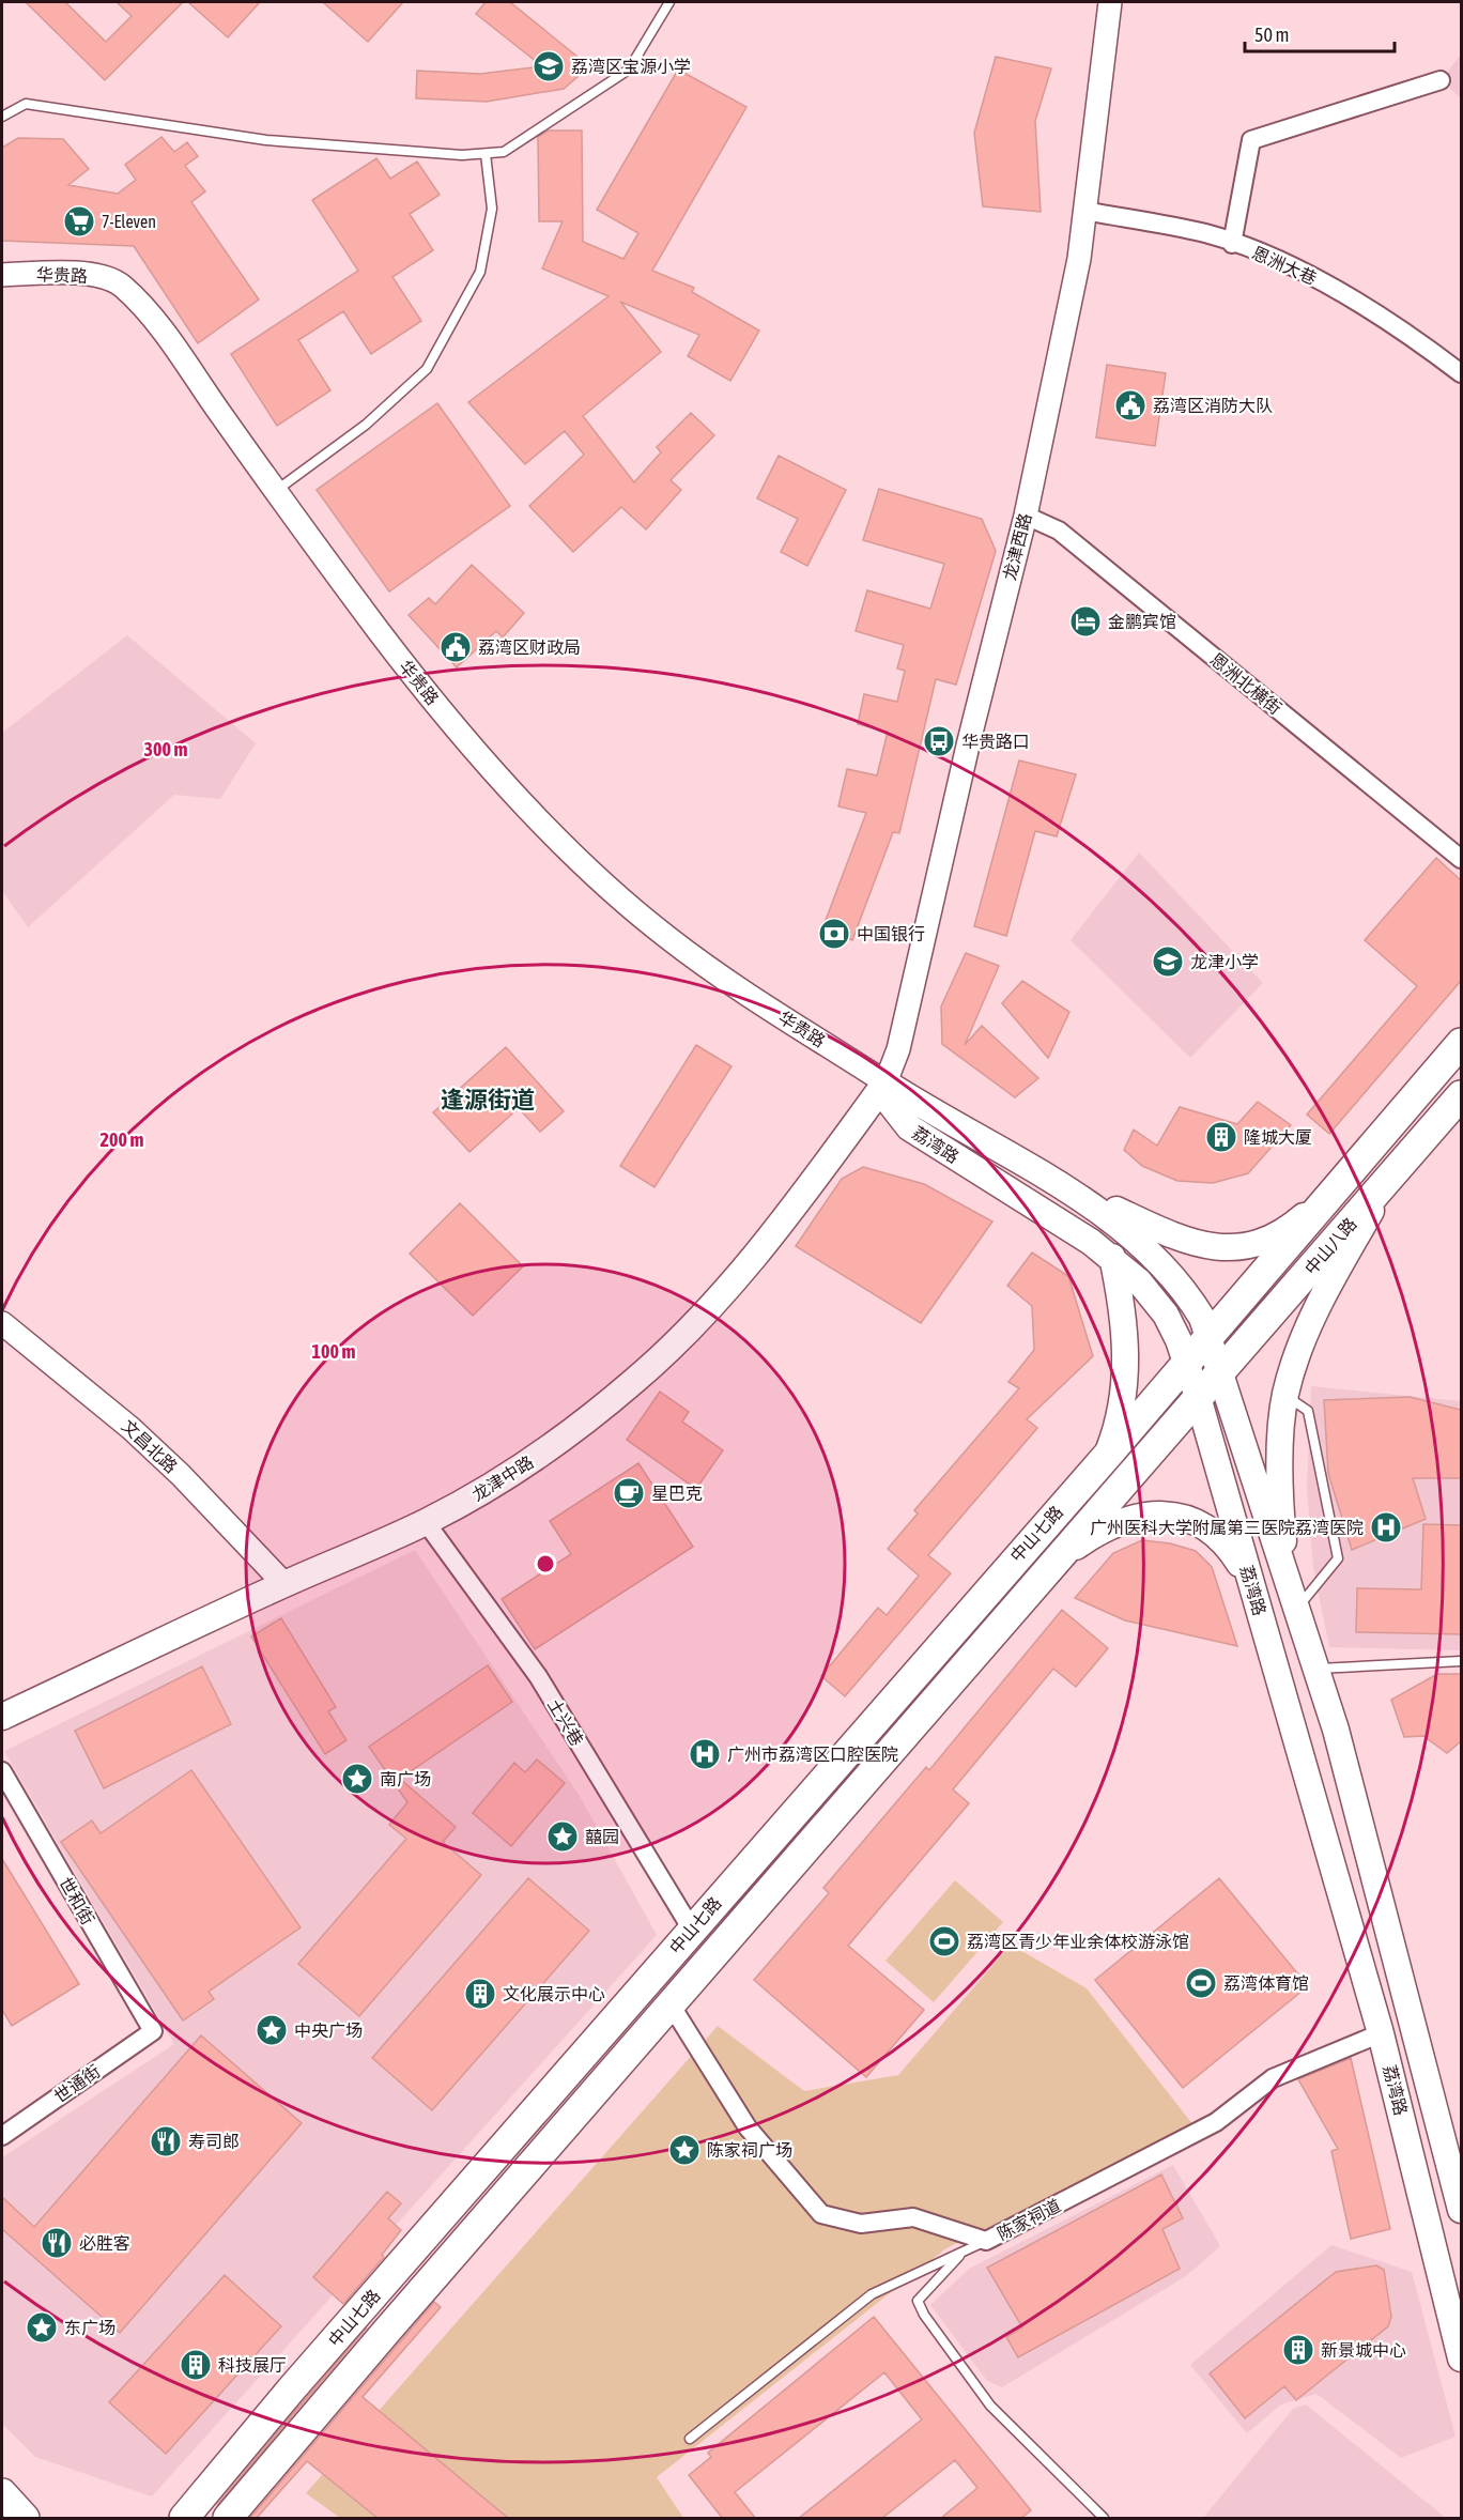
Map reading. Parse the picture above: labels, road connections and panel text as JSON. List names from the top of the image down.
{
  "streets": {
    "main road": [
      "荔湾路",
      "中山八路",
      "龙津中路",
      "中山七路"
    ],
    "street": [
      "恩洲大巷",
      "华贵路",
      "龙津西路",
      "恩洲北横街",
      "文昌北路",
      "土兴巷",
      "世和街",
      "世通街",
      "陈家祠道"
    ]
  },
  "crossings": [
    ["恩洲大巷", "龙津西路"],
    ["华贵路", "龙津西路"],
    ["华贵路", "荔湾路"],
    ["华贵路", "龙津中路"],
    ["龙津西路", "恩洲北横街"],
    ["龙津西路", "荔湾路"],
    ["龙津西路", "龙津中路"],
    ["荔湾路", "中山八路"],
    ["荔湾路", "龙津中路"],
    ["荔湾路", "中山七路"],
    ["荔湾路", "陈家祠道"],
    ["中山八路", "中山七路"],
    ["文昌北路", "龙津中路"],
    ["龙津中路", "土兴巷"],
    ["中山七路", "土兴巷"],
    ["中山七路", "陈家祠道"],
    ["世和街", "世通街"]
  ],
  "districts": ["逢源街道"],
  "places": {
    "school or university": ["荔湾区宝源小学", "龙津小学"],
    "supermarket": ["7-Eleven"],
    "public building": ["荔湾区消防大队", "荔湾区财政局"],
    "hotel": ["金鹏宾馆"],
    "bus stop": ["华贵路口"],
    "bank": ["中国银行"],
    "building": [
      "隆城大厦",
      "文化展示中心",
      "新景城中心",
      "科技展厅"
    ],
    "cafe": ["星巴克"],
    "hospital": ["广州医科大学附属第三医院荔湾医院", "广州市荔湾区口腔医院"],
    "place": [
      "南广场",
      "囍园",
      "中央广场",
      "陈家祠广场",
      "东广场"
    ],
    "sports": ["荔湾区青少年业余体校游泳馆", "荔湾体育馆"],
    "restaurant": ["寿司郎", "必胜客"]
  },
  "scale_bar": "50 m",
  "rings": ["300 m", "200 m", "100 m"]
}
